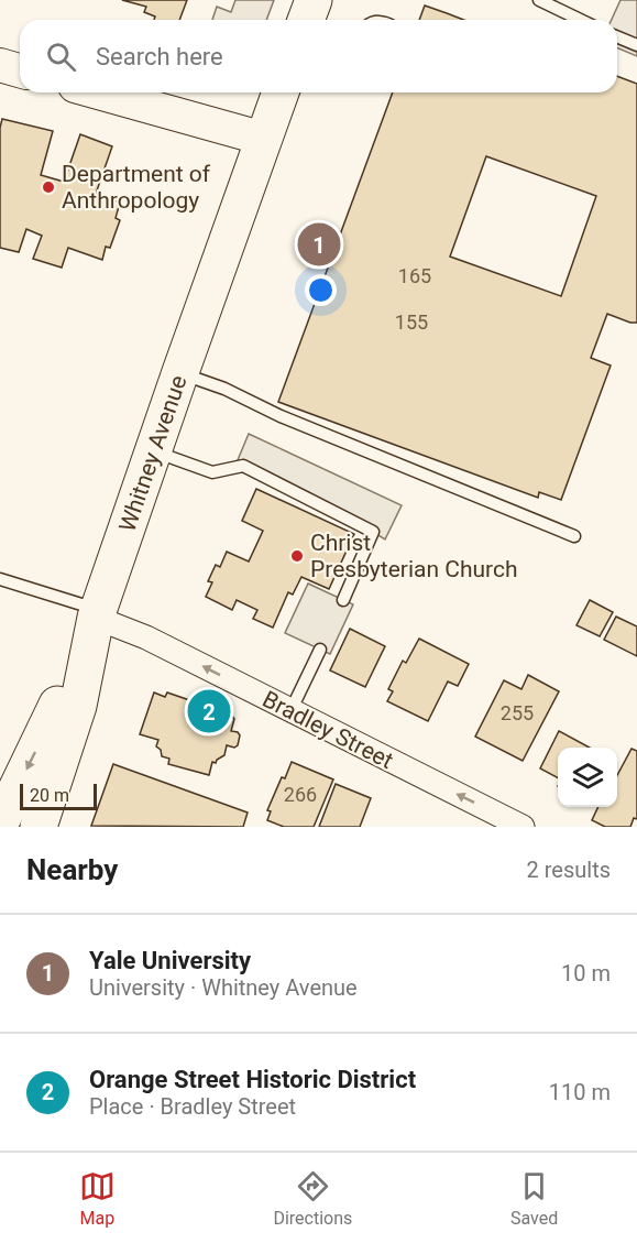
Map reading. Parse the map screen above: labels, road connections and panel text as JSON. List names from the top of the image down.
{
  "streets": {
    "main road": ["Whitney Avenue"],
    "street": ["Bradley Street"]
  },
  "crossings": [
    ["Whitney Avenue", "Bradley Street"]
  ],
  "one_way": ["Bradley Street"],
  "places": ["Department of Anthropology", "Christ Presbyterian Church"],
  "house_numbers": [
    "165",
    "155",
    "255",
    "266"
  ],
  "scale_bar": "20 m",
  "page": {
    "search": "Search here",
    "pins": ["1", "2"],
    "scale": "20 m",
    "heading": ["Nearby", "2 results"],
    "list": [
      {
        "mark": "1",
        "name": "Yale University",
        "note": "University · Whitney Avenue",
        "value": "10 m"
      },
      {
        "mark": "2",
        "name": "Orange Street Historic District",
        "note": "Place · Bradley Street",
        "value": "110 m"
      }
    ],
    "nav": ["Map", "Directions", "Saved"]
  }
}
